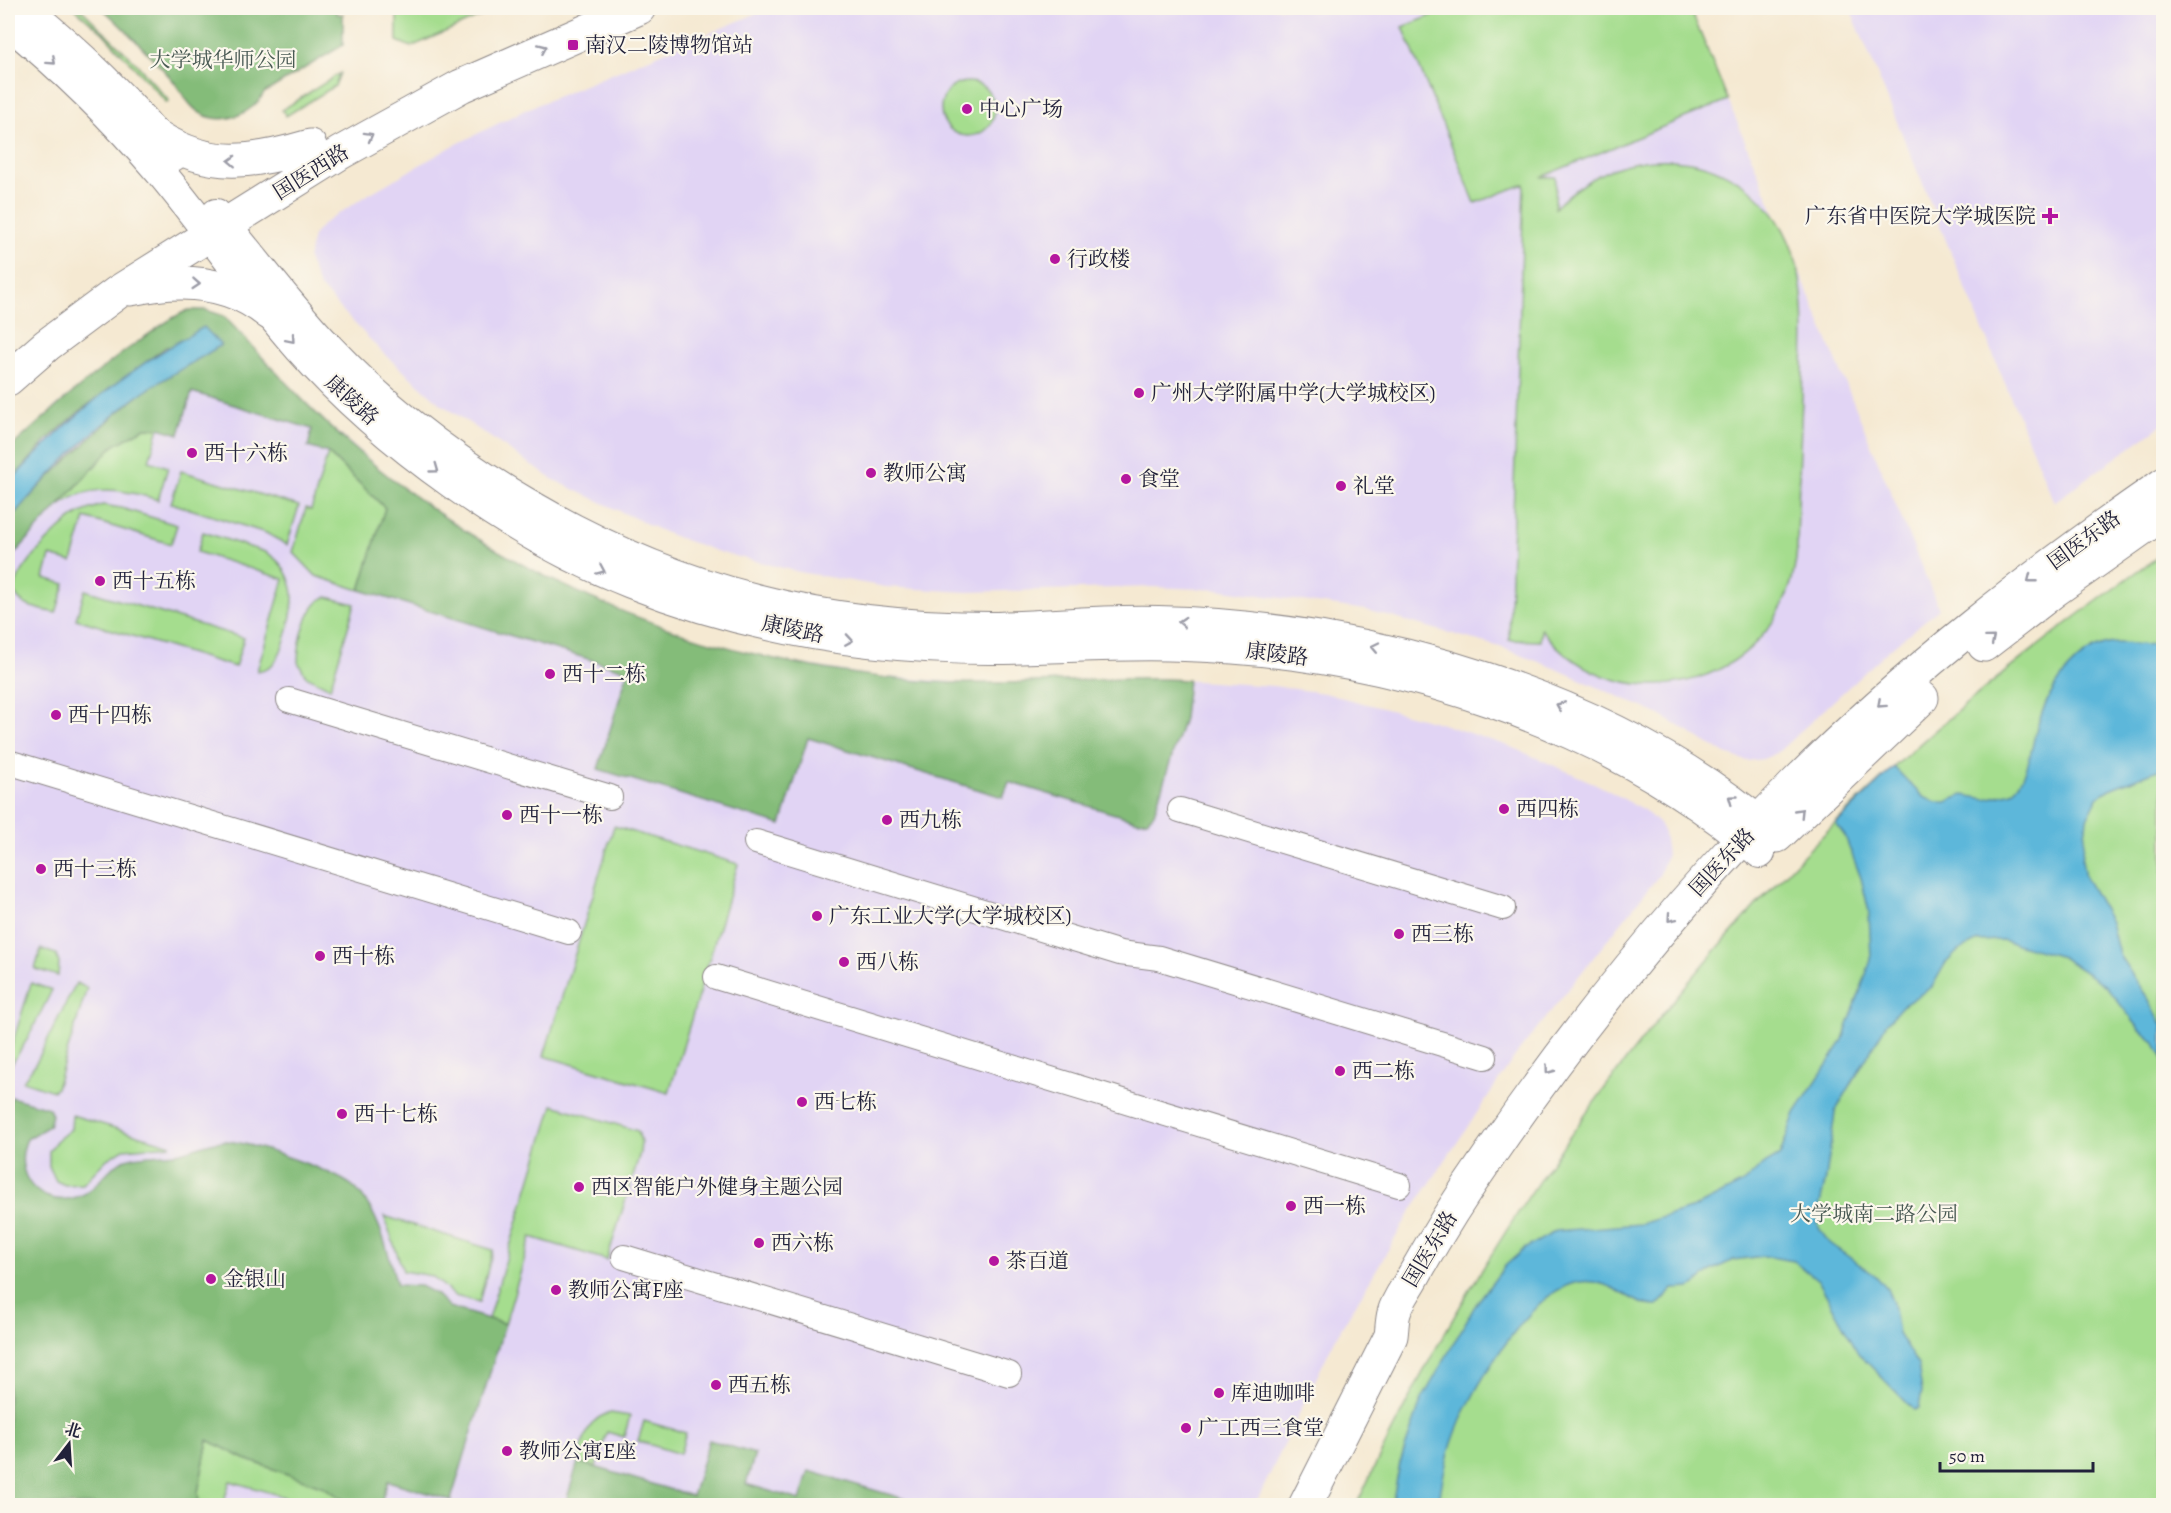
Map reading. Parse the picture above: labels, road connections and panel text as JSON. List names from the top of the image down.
{
  "streets": {
    "main road": ["国医西路", "国医东路"],
    "street": ["康陵路"]
  },
  "crossings": [
    ["国医西路", "康陵路"],
    ["康陵路", "国医东路"]
  ],
  "parks": ["大学城华师公园", "大学城南二路公园"],
  "places": {
    "transit": ["南汉二陵博物馆站"],
    "other": [
      "中心广场",
      "行政楼",
      "广州大学附属中学(大学城校区)",
      "西十六栋",
      "教师公寓",
      "食堂",
      "礼堂",
      "西十五栋",
      "西十二栋",
      "西十四栋",
      "西四栋",
      "西十一栋",
      "西九栋",
      "西十三栋",
      "广东工业大学(大学城校区)",
      "西三栋",
      "西十栋",
      "西八栋",
      "西二栋",
      "西七栋",
      "西十七栋",
      "西区智能户外健身主题公园",
      "西一栋",
      "西六栋",
      "茶百道",
      "金银山",
      "教师公寓F座",
      "西五栋",
      "库迪咖啡",
      "广工西三食堂",
      "教师公寓E座"
    ],
    "health": ["广东省中医院大学城医院"]
  },
  "scale_bar": "50 m",
  "north": "top"
}
